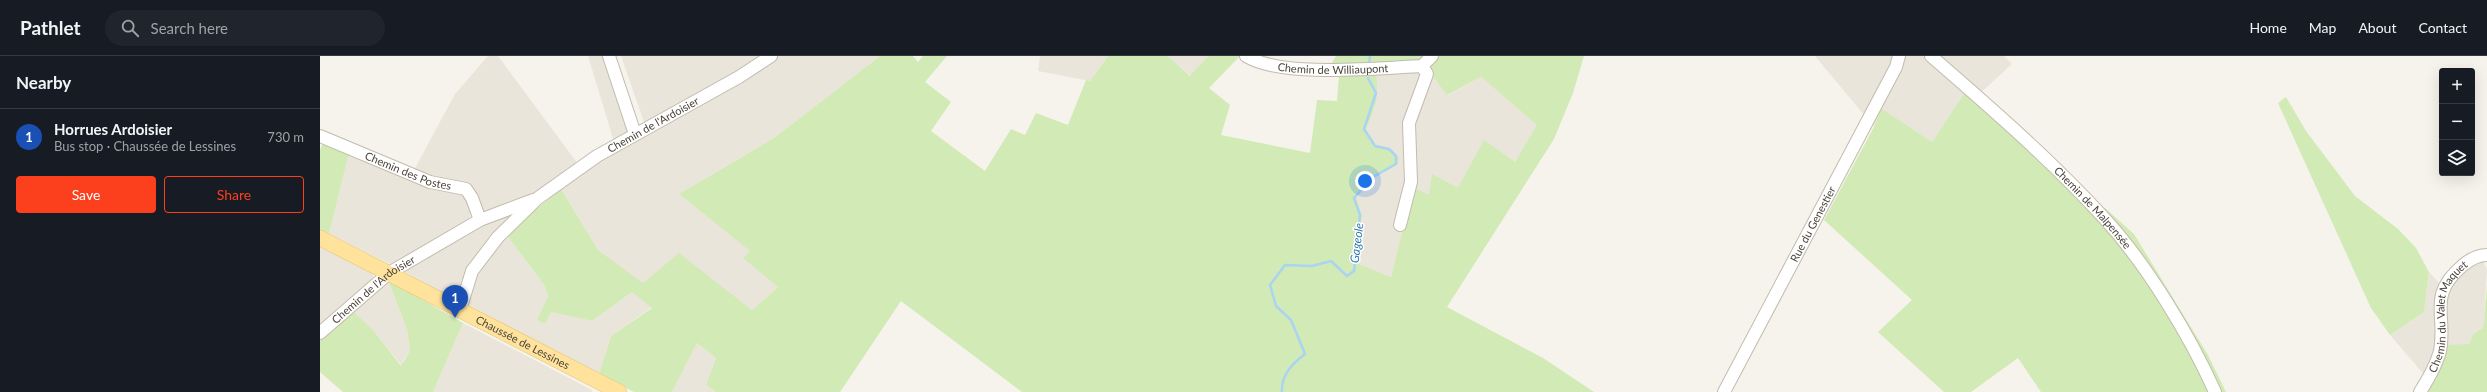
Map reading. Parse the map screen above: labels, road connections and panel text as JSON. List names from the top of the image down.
{
  "streets": {
    "main road": ["Chaussée de Lessines"],
    "street": [
      "Chemin de Williaupont",
      "Chemin de l'Ardoisier",
      "Chemin des Postes",
      "Chemin de Malpensée",
      "Rue du Genestier",
      "Chemin du Valet Maquet"
    ]
  },
  "crossings": [
    ["Chemin de l'Ardoisier", "Chemin des Postes"],
    ["Chemin de l'Ardoisier", "Chaussée de Lessines"]
  ],
  "water": ["Gageole"],
  "page": {
    "header": "Pathlet",
    "search": "Search here",
    "nav": [
      "Home",
      "Map",
      "About",
      "Contact"
    ],
    "heading": "Nearby",
    "map_buttons": ["+", "−"],
    "list": [
      {
        "mark": "1",
        "name": "Horrues Ardoisier",
        "note": "Bus stop · Chaussée de Lessines",
        "value": "730 m"
      }
    ],
    "buttons": ["Save", "Share"],
    "pins": "1"
  }
}
